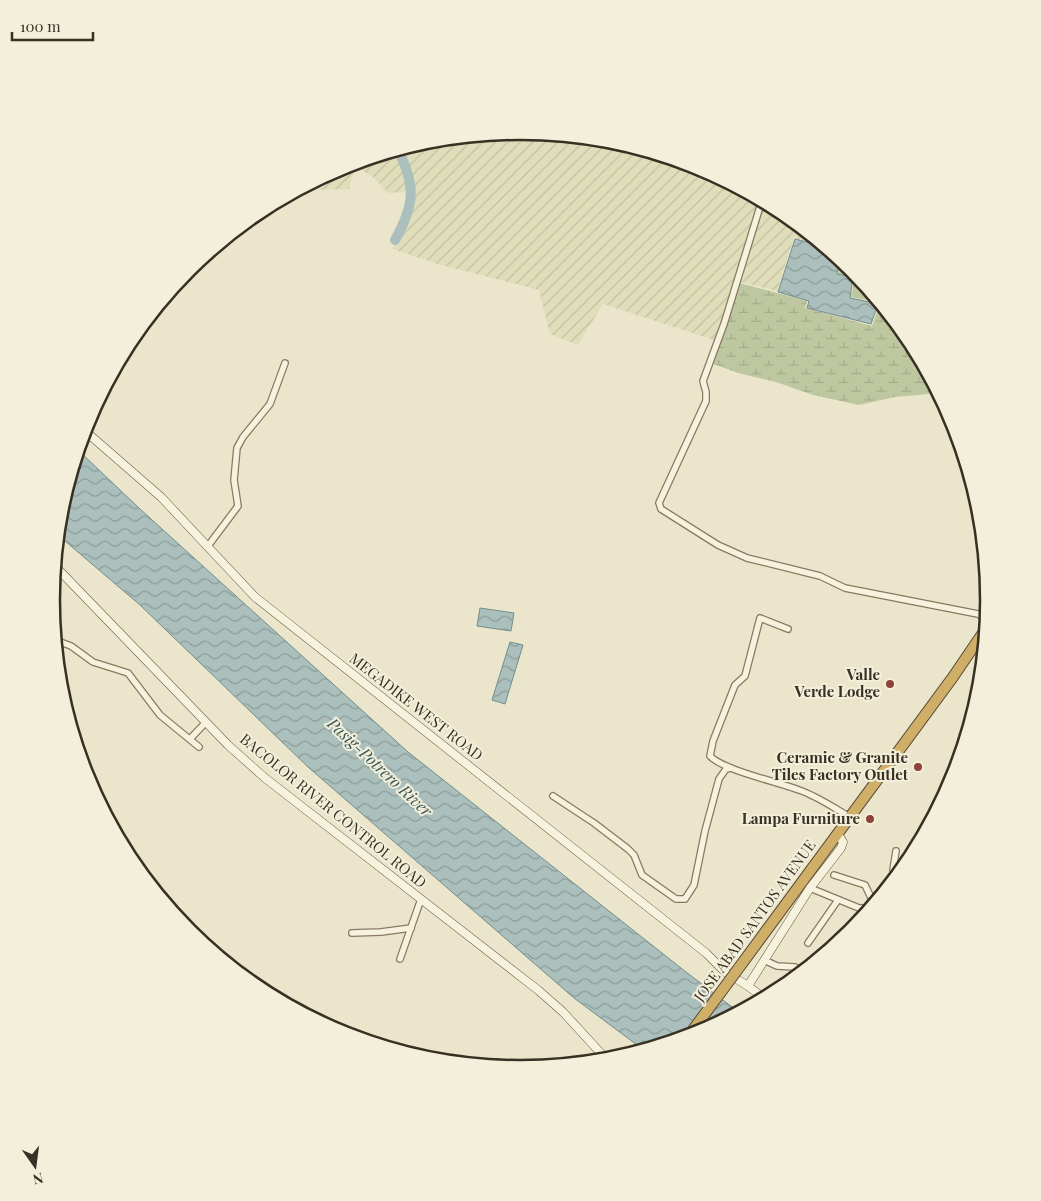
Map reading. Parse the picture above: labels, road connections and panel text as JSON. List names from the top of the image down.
{
  "streets": {
    "highway": ["JOSE ABAD SANTOS AVENUE"],
    "street": ["MEGADIKE WEST ROAD", "BACOLOR RIVER CONTROL ROAD"]
  },
  "water": ["Pasig-Potrero River"],
  "places": ["Valle Verde Lodge", "Ceramic & Granite Tiles Factory Outlet", "Lampa Furniture"],
  "scale_bar": "100 m",
  "north": "bottom"
}
